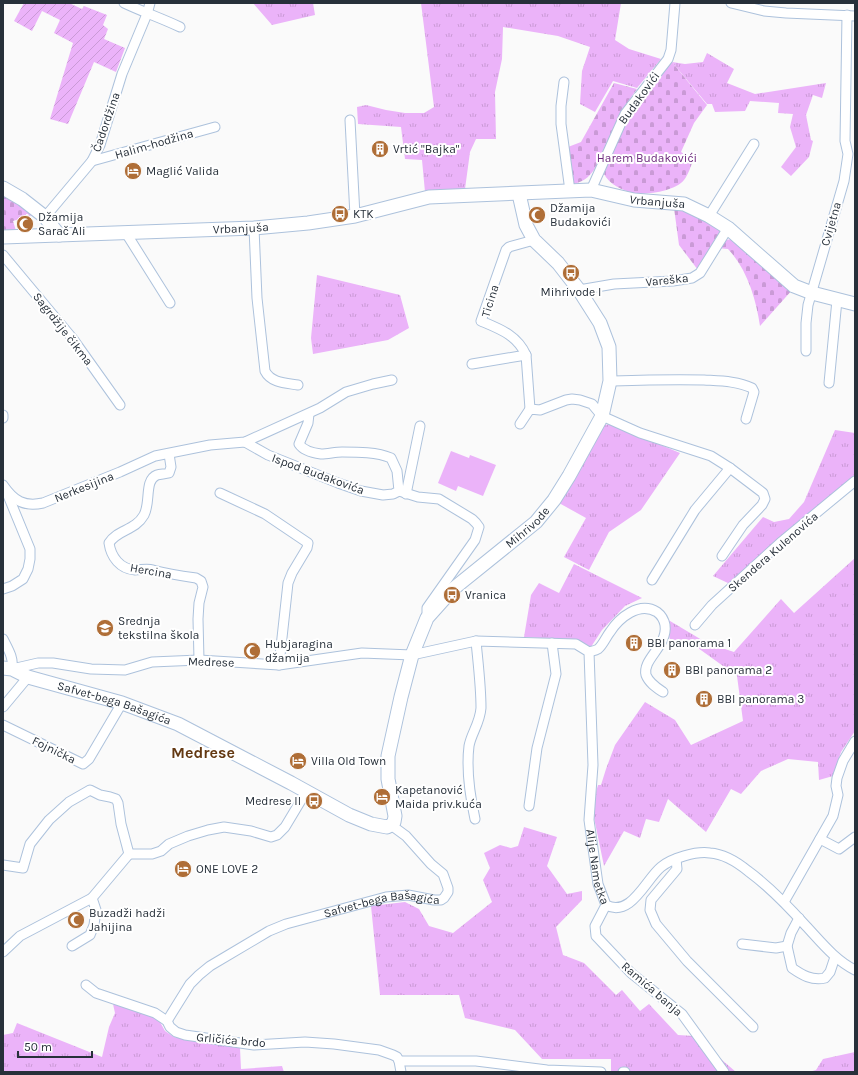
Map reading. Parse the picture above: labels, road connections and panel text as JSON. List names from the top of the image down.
{
  "streets": {
    "street": [
      "Budakovići",
      "Čadordžina",
      "Halim-hodžina",
      "Vrbanjuša",
      "Cvijetna",
      "Vareška",
      "Ticina",
      "Sagrdžije čikma",
      "Ispod Budakovića",
      "Nerkesijina",
      "Mihrivode",
      "Skendera Kulenovića",
      "Hercina",
      "Medrese",
      "Safvet-bega Bašagića",
      "Fojnička",
      "Alije Nametka",
      "Ramića banja",
      "Grličića brdo"
    ]
  },
  "crossings": [
    ["Budakovići", "Vrbanjuša"],
    ["Čadordžina", "Halim-hodžina"],
    ["Vrbanjuša", "Cvijetna"],
    ["Vrbanjuša", "Vareška"],
    ["Vrbanjuša", "Mihrivode"],
    ["Vareška", "Mihrivode"],
    ["Ticina", "Mihrivode"],
    ["Ispod Budakovića", "Mihrivode"],
    ["Nerkesijina", "Hercina"],
    ["Mihrivode", "Medrese"],
    ["Hercina", "Medrese"],
    ["Medrese", "Safvet-bega Bašagića"],
    ["Safvet-bega Bašagića", "Fojnička"],
    ["Safvet-bega Bašagića", "Grličića brdo"],
    ["Alije Nametka", "Ramića banja"]
  ],
  "districts": ["Medrese"],
  "parks": ["Harem Budakovići"],
  "places": {
    "building": [
      "Vrtić \"Bajka\"",
      "BBI panorama 1",
      "BBI panorama 2",
      "BBI panorama 3"
    ],
    "hotel": [
      "Maglić Valida",
      "Villa Old Town",
      "Kapetanović Maida priv.kuća",
      "ONE LOVE 2"
    ],
    "bus stop": [
      "KTK",
      "Mihrivode I",
      "Vranica",
      "Medrese II"
    ],
    "mosque": [
      "Džamija Budakovići",
      "Džamija Sarač Ali",
      "Hubjaragina džamija",
      "Buzadži hadži Jahijina"
    ],
    "school or university": ["Srednja tekstilna škola"]
  },
  "scale_bar": "50 m"
}
